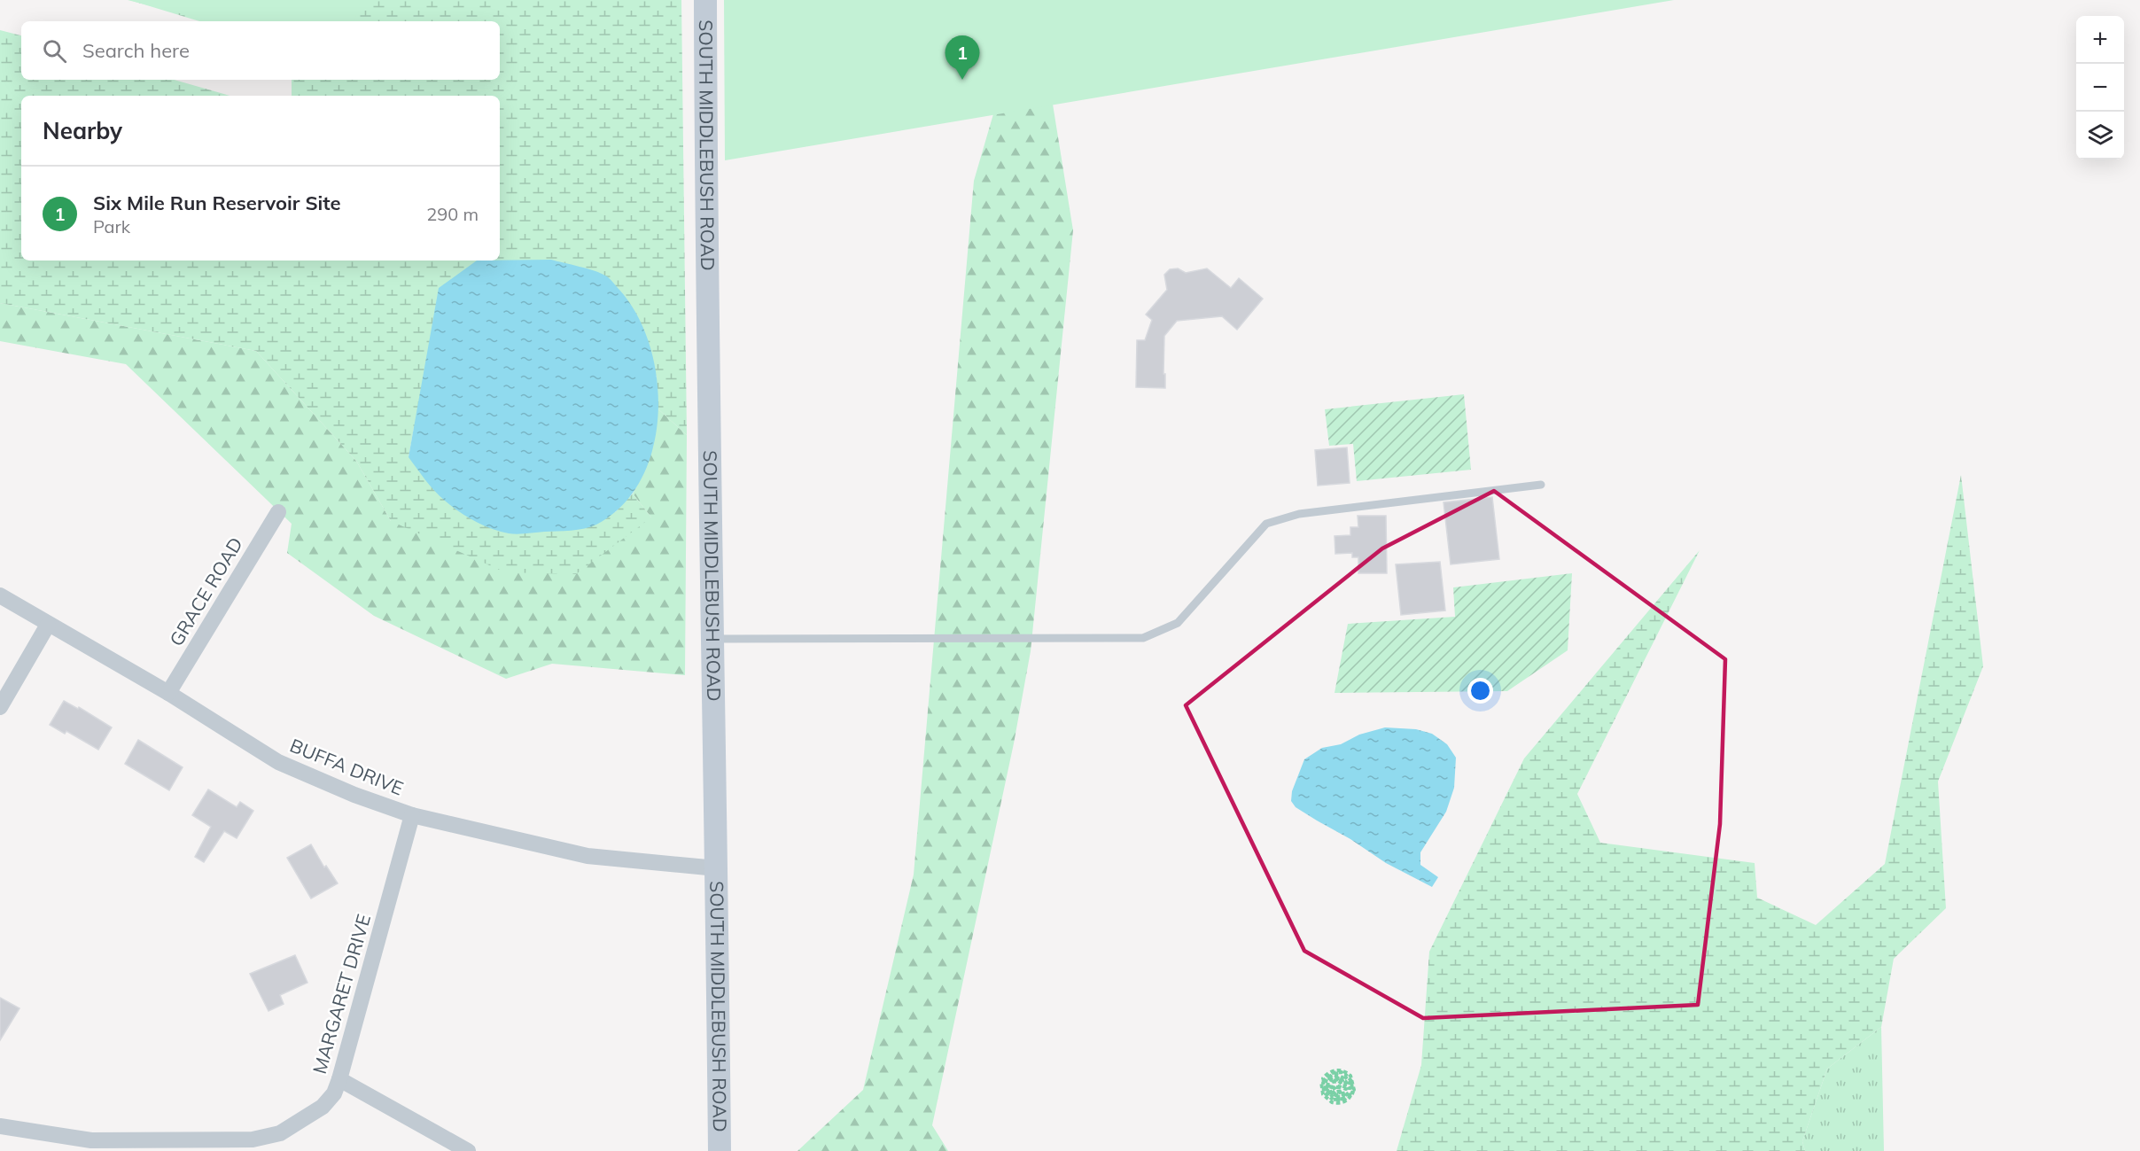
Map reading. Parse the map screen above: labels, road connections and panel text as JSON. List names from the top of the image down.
{
  "streets": {
    "street": [
      "SOUTH MIDDLEBUSH ROAD",
      "GRACE ROAD",
      "BUFFA DRIVE",
      "MARGARET DRIVE"
    ]
  },
  "crossings": [
    ["SOUTH MIDDLEBUSH ROAD", "BUFFA DRIVE"],
    ["GRACE ROAD", "BUFFA DRIVE"],
    ["BUFFA DRIVE", "MARGARET DRIVE"]
  ],
  "page": {
    "map_buttons": ["+", "−"],
    "search": "Search here",
    "pins": "1",
    "heading": "Nearby",
    "list": [
      {
        "mark": "1",
        "name": "Six Mile Run Reservoir Site",
        "note": "Park",
        "value": "290 m"
      }
    ]
  }
}
